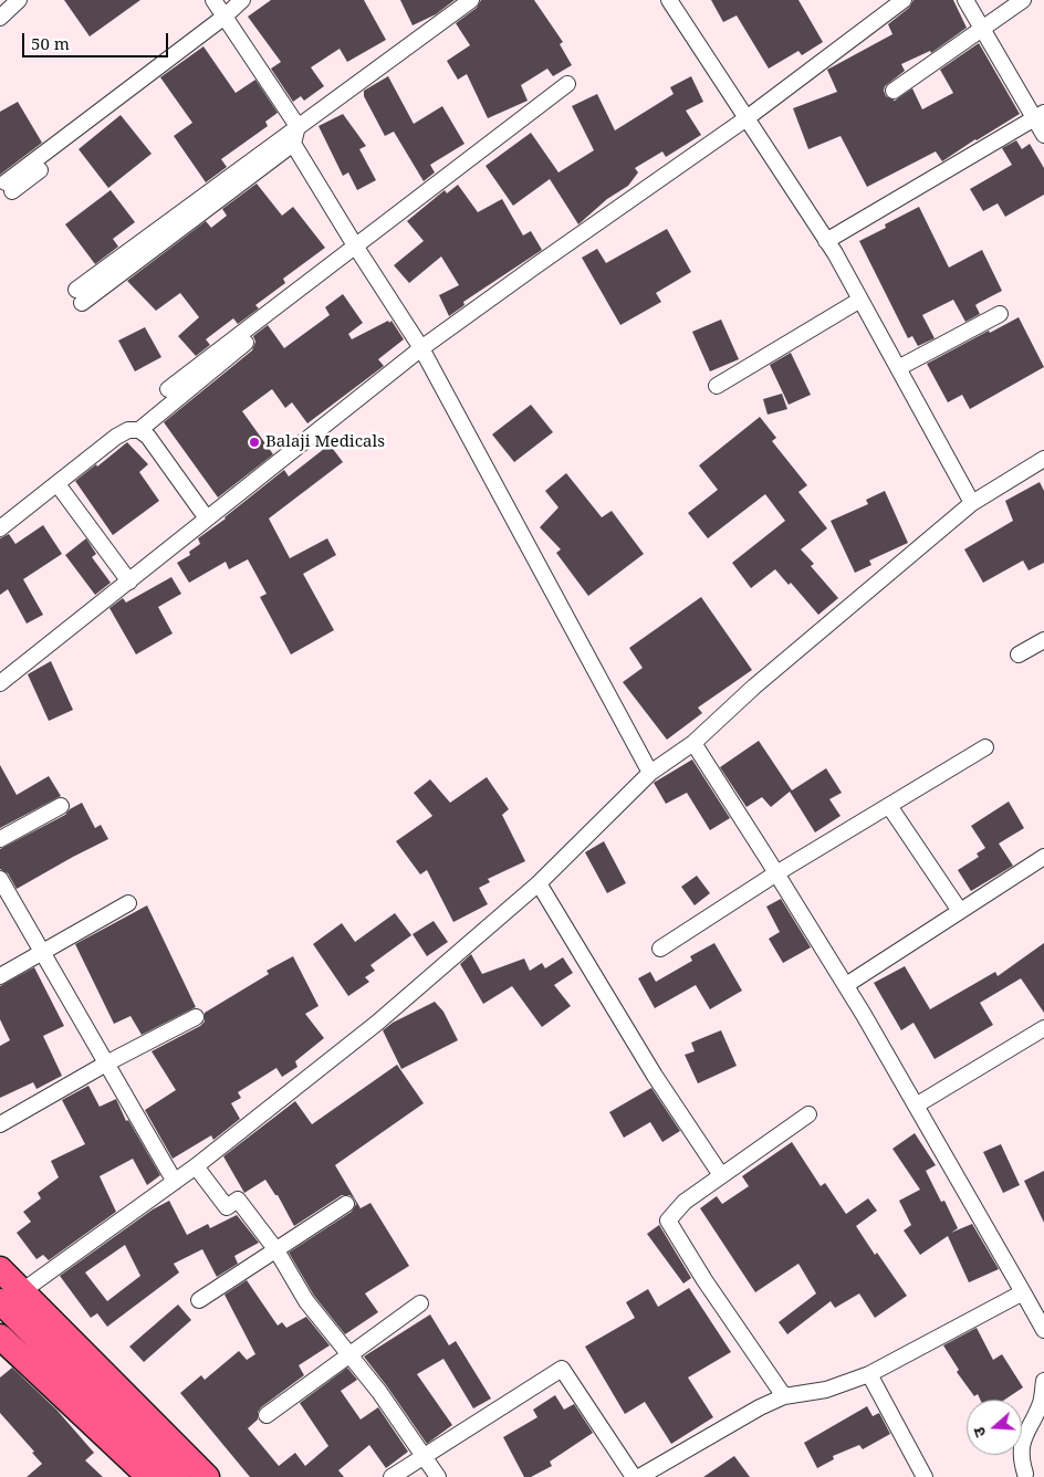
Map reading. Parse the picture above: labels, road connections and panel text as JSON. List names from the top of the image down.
{
  "places": ["Balaji Medicals"],
  "scale_bar": "50 m",
  "north": "left"
}
